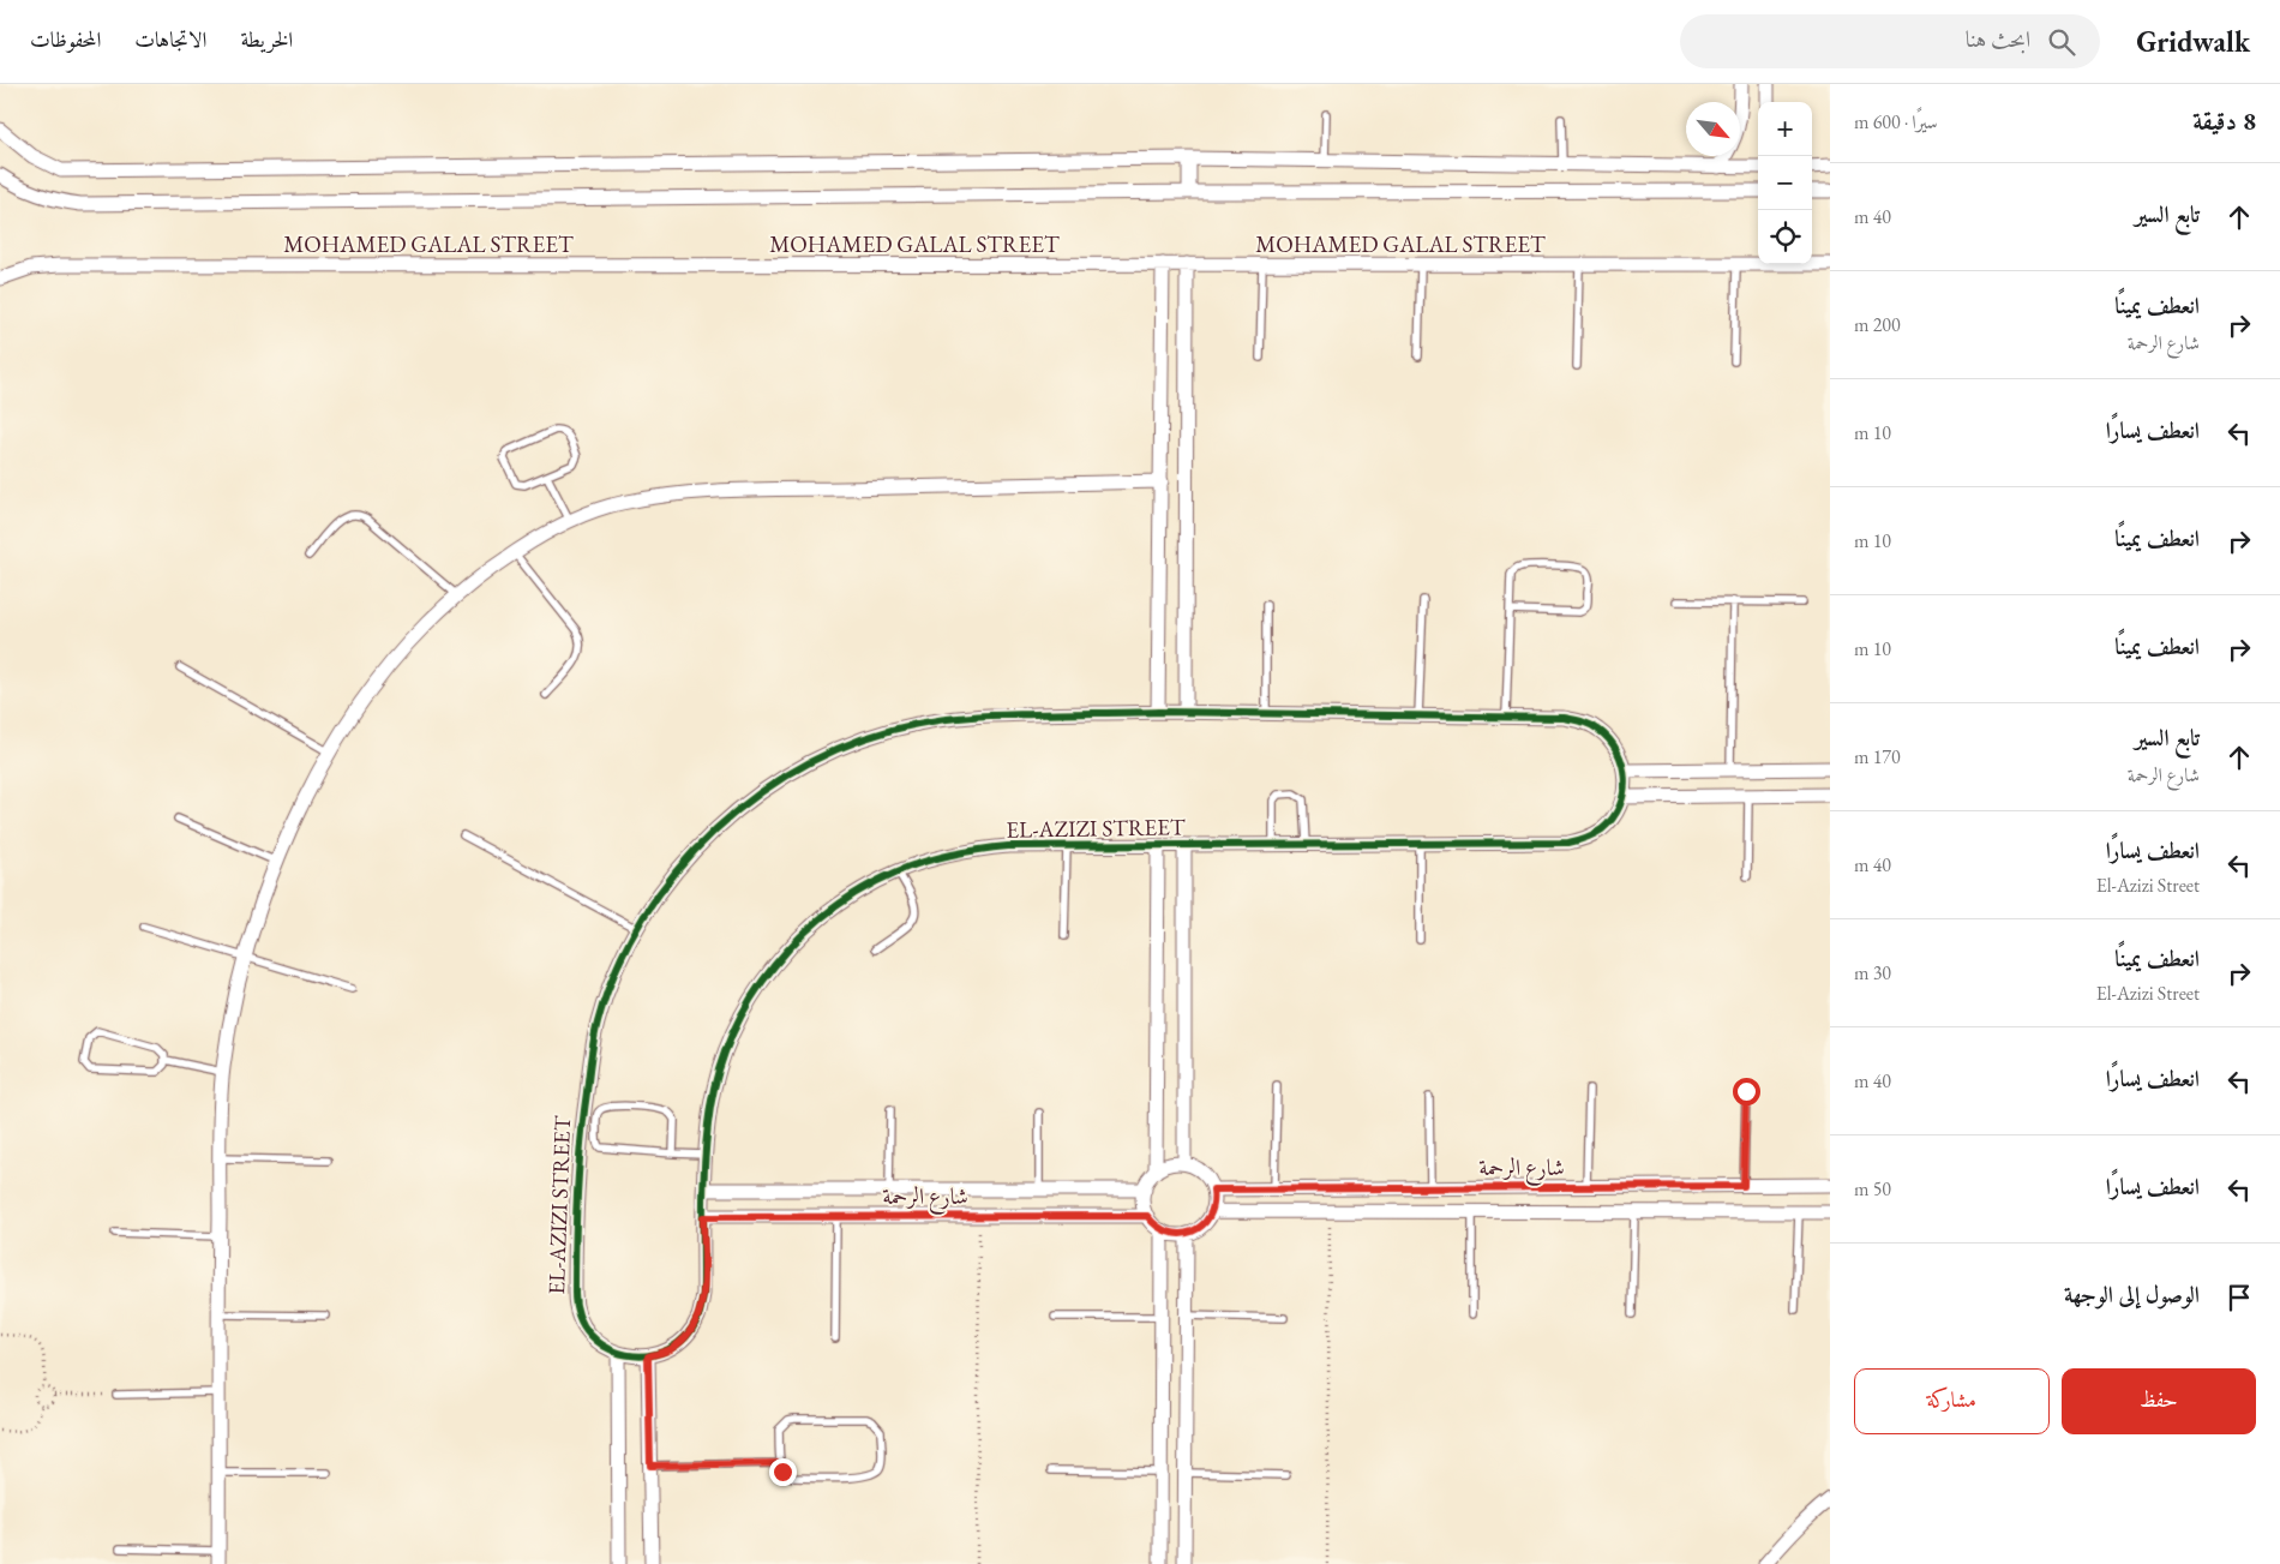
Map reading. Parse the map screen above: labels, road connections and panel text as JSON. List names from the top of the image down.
{
  "streets": {
    "street": ["MOHAMED GALAL STREET", "EL-AZIZI STREET", "شارع الرحمة"]
  },
  "crossings": [
    ["EL-AZIZI STREET", "شارع الرحمة"]
  ],
  "north": "bottom right",
  "page": {
    "header": "Gridwalk",
    "search": "ابحث هنا",
    "nav": ["الخريطة", "الاتجاهات", "المحفوظات"],
    "heading": ["8 دقيقة", "سيرًا · 600 m"],
    "map_buttons": ["+", "−"],
    "list": [
      ["تابع السير", "40 m"],
      ["انعطف يمينًا", "شارع الرحمة", "200 m"],
      ["انعطف يسارًا", "10 m"],
      ["انعطف يمينًا", "10 m"],
      ["انعطف يمينًا", "10 m"],
      ["تابع السير", "شارع الرحمة", "170 m"],
      ["انعطف يسارًا", "El-Azizi Street", "40 m"],
      ["انعطف يمينًا", "El-Azizi Street", "30 m"],
      ["انعطف يسارًا", "40 m"],
      ["انعطف يسارًا", "50 m"],
      "الوصول إلى الوجهة"
    ],
    "buttons": ["حفظ", "مشاركة"]
  }
}
